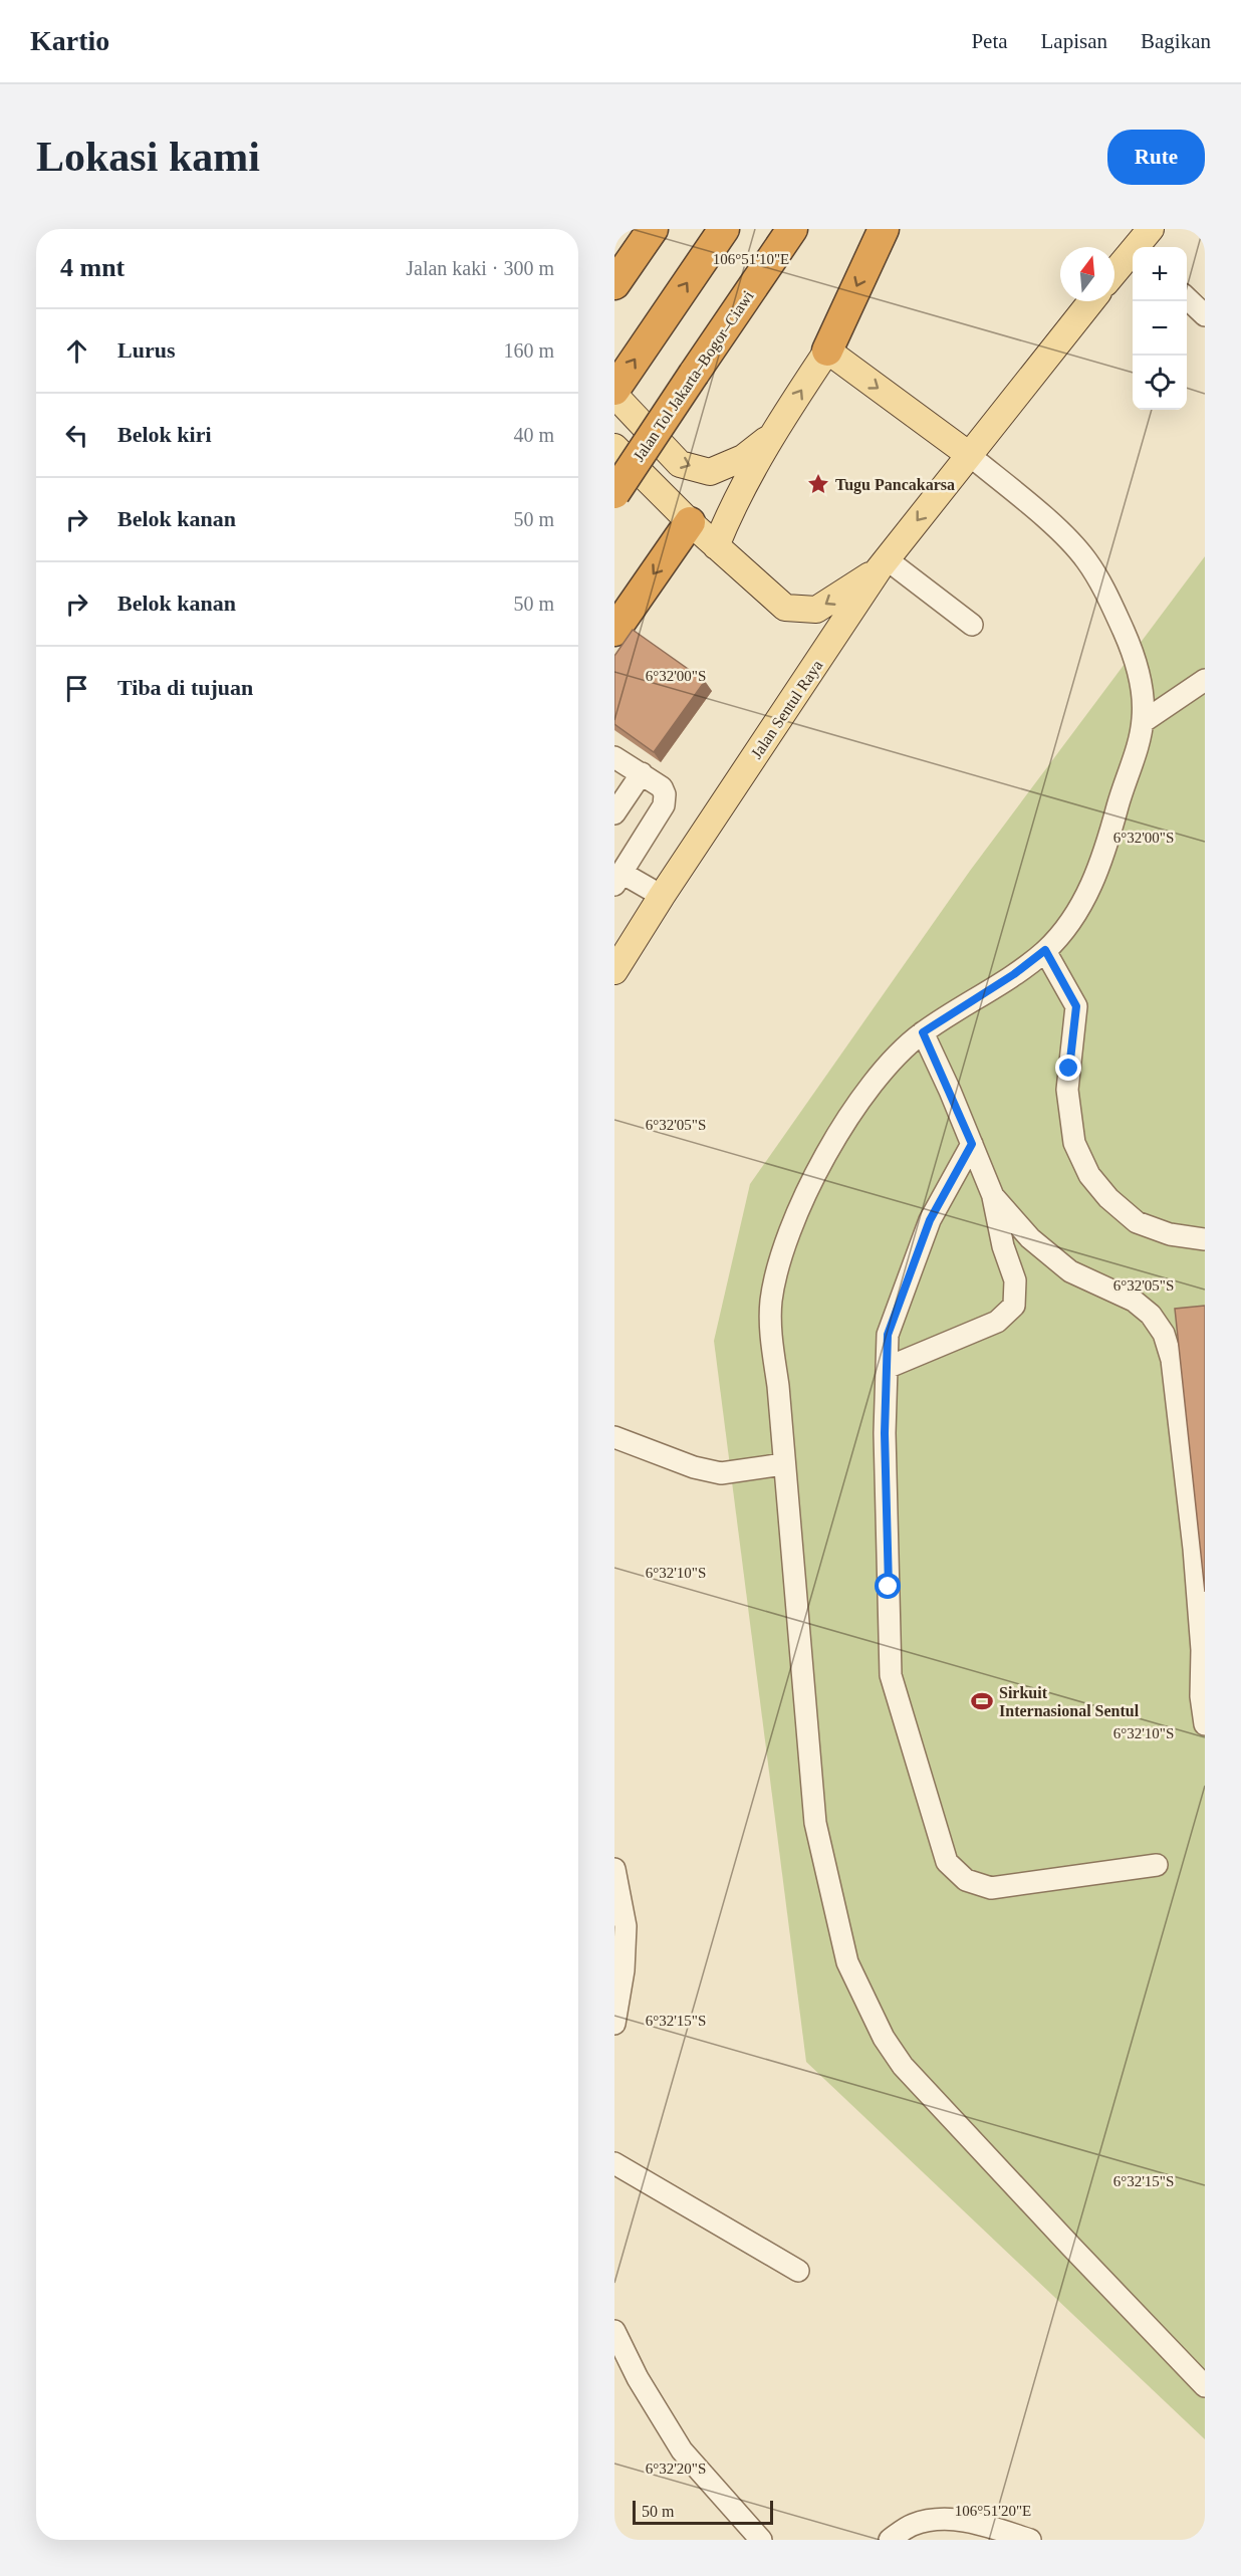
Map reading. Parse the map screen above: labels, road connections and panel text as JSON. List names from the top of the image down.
{
  "streets": {
    "highway": ["Jalan Tol Jakarta–Bogor–Ciawi"],
    "main road": ["Jalan Sentul Raya"]
  },
  "places": {
    "place": ["Tugu Pancakarsa"],
    "sports": ["Sirkuit Internasional Sentul"]
  },
  "scale_bar": "50 m",
  "north": "top",
  "page": {
    "header": "Kartio",
    "nav": ["Peta", "Lapisan", "Bagikan"],
    "buttons": "Rute",
    "title": "Lokasi kami",
    "heading": ["4 mnt", "Jalan kaki · 300 m"],
    "map_buttons": ["+", "−"],
    "list": [
      ["Lurus", "160 m"],
      ["Belok kiri", "40 m"],
      ["Belok kanan", "50 m"],
      ["Belok kanan", "50 m"],
      "Tiba di tujuan"
    ],
    "scale": "50 m"
  },
  "coordinates": [
    "106°51'10\"E",
    "6°32'00\"S",
    "6°32'05\"S",
    "6°32'10\"S",
    "6°32'15\"S",
    "6°32'20\"S",
    "106°51'20\"E"
  ]
}
